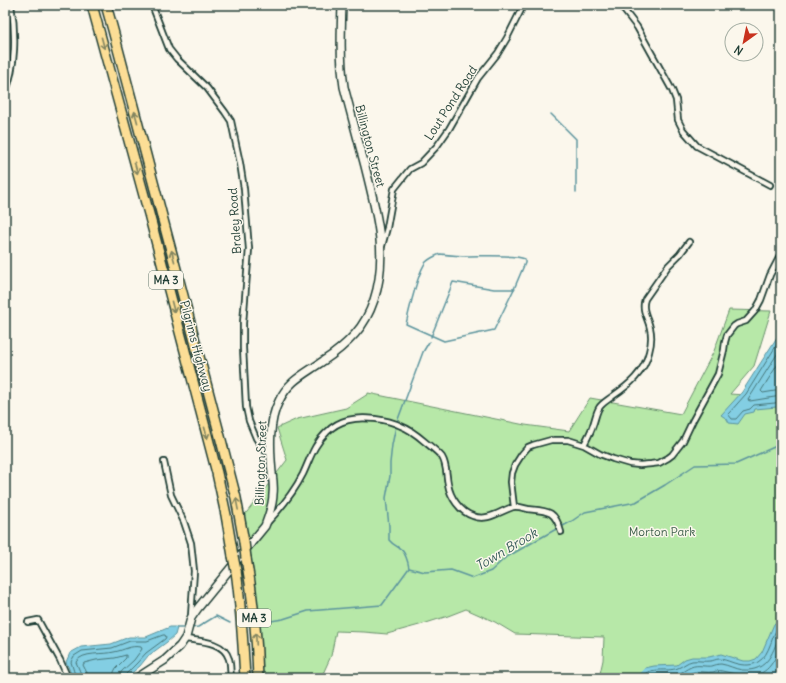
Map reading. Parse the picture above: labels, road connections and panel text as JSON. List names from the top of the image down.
{
  "streets": {
    "highway": ["MA 3", "Pilgrims Highway"],
    "street": ["Lout Pond Road", "Billington Street", "Braley Road"]
  },
  "crossings": [
    ["Lout Pond Road", "Billington Street"],
    ["Billington Street", "Braley Road"]
  ],
  "water": ["Town Brook"],
  "parks": ["Morton Park"],
  "north": "bottom left"
}
